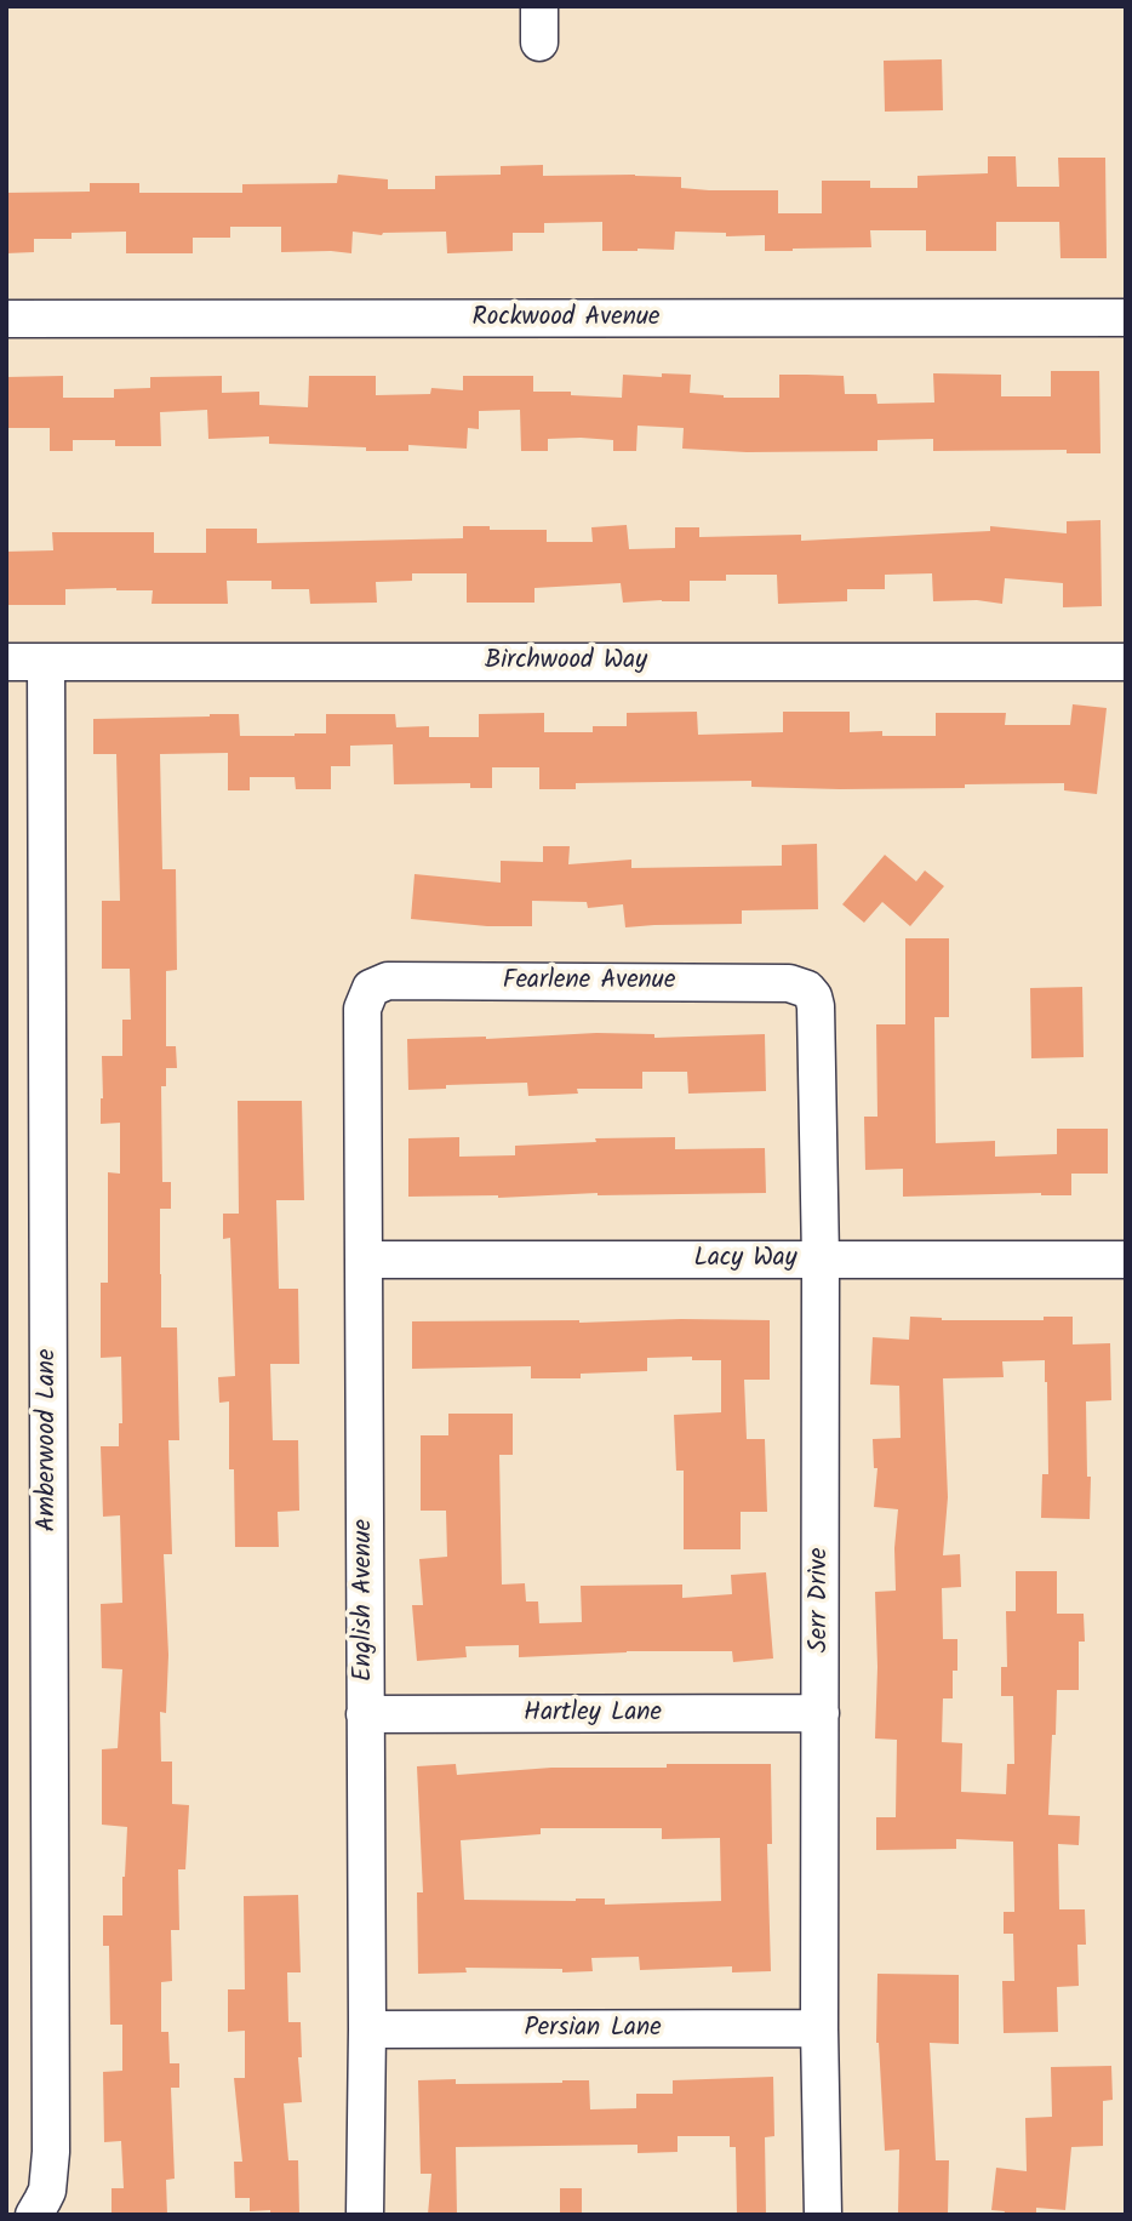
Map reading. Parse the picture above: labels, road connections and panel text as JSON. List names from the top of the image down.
{
  "streets": {
    "street": [
      "Rockwood Avenue",
      "Birchwood Way",
      "Fearlene Avenue",
      "Lacy Way",
      "Amberwood Lane",
      "English Avenue",
      "Serr Drive",
      "Hartley Lane",
      "Persian Lane"
    ]
  },
  "crossings": [
    ["Birchwood Way", "Amberwood Lane"],
    ["Fearlene Avenue", "English Avenue"],
    ["Fearlene Avenue", "Serr Drive"],
    ["Lacy Way", "English Avenue"],
    ["Lacy Way", "Serr Drive"],
    ["English Avenue", "Hartley Lane"],
    ["English Avenue", "Persian Lane"],
    ["Serr Drive", "Hartley Lane"],
    ["Serr Drive", "Persian Lane"]
  ]
}
